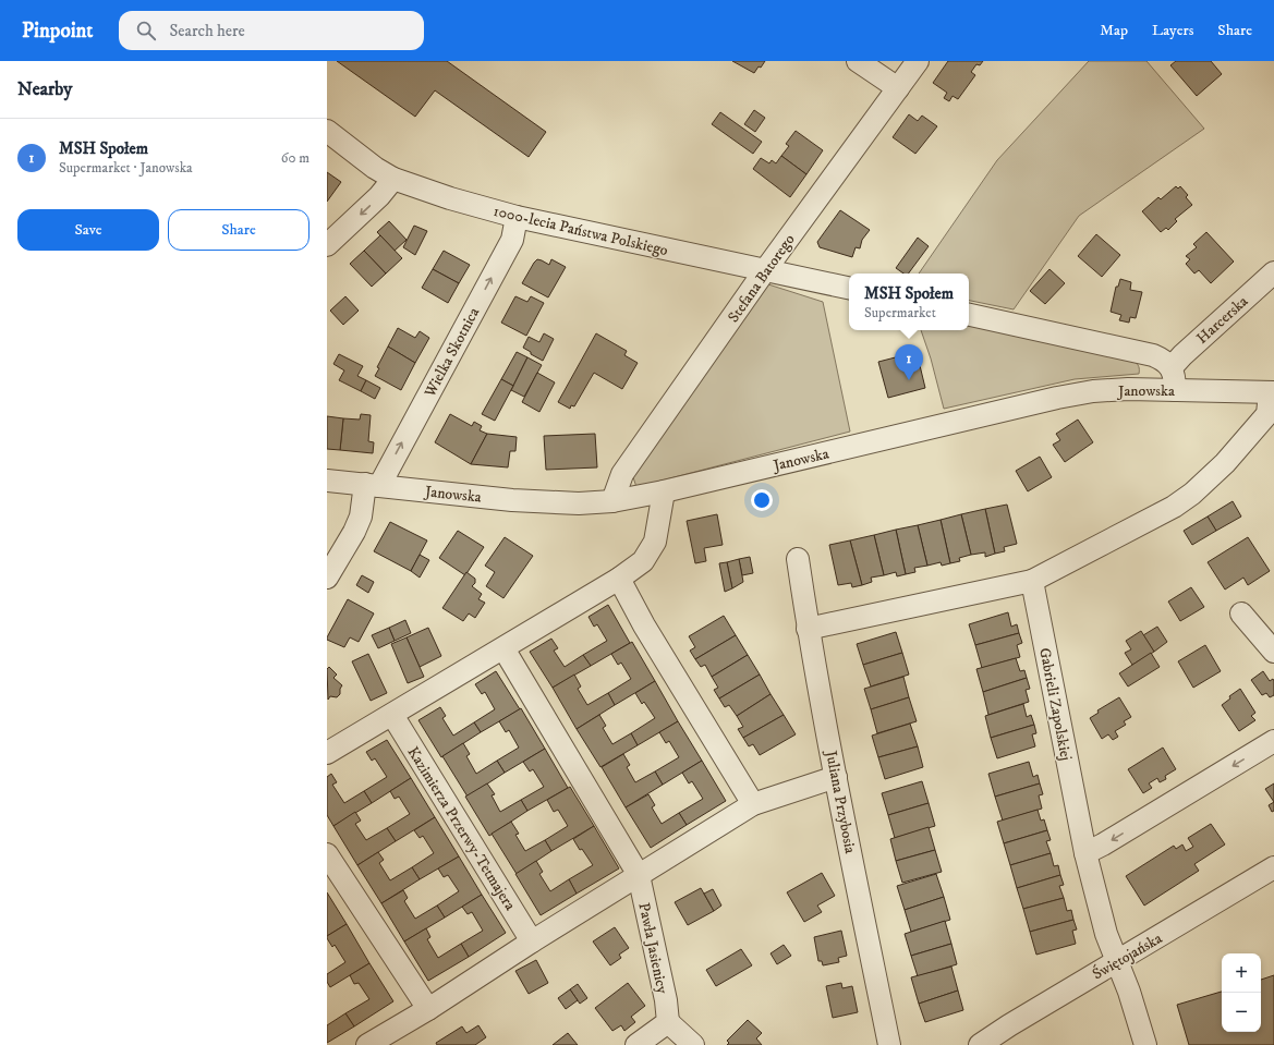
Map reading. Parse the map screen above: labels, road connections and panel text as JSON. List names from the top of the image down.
{
  "streets": {
    "street": [
      "1000-lecia Państwa Polskiego",
      "Stefana Batorego",
      "Harcerska",
      "Wielka Skotnica",
      "Janowska",
      "Gabrieli Zapolskiej",
      "Juliana Przybosia",
      "Kazimierza Przerwy-Tetmajera",
      "Pawła Jasienicy",
      "Świętojańska"
    ]
  },
  "crossings": [
    ["1000-lecia Państwa Polskiego", "Stefana Batorego"],
    ["1000-lecia Państwa Polskiego", "Wielka Skotnica"],
    ["Stefana Batorego", "Janowska"],
    ["Wielka Skotnica", "Janowska"],
    ["Gabrieli Zapolskiej", "Świętojańska"]
  ],
  "one_way": ["Wielka Skotnica"],
  "page": {
    "header": "Pinpoint",
    "search": "Search here",
    "nav": ["Map", "Layers", "Share"],
    "heading": "Nearby",
    "list": [
      {
        "mark": "1",
        "name": "MSH Społem",
        "note": "Supermarket · Janowska",
        "value": "60 m"
      }
    ],
    "buttons": ["Save", "Share"],
    "popup": ["MSH Społem", "Supermarket"],
    "pins": "1",
    "map_buttons": ["+", "−"]
  }
}
